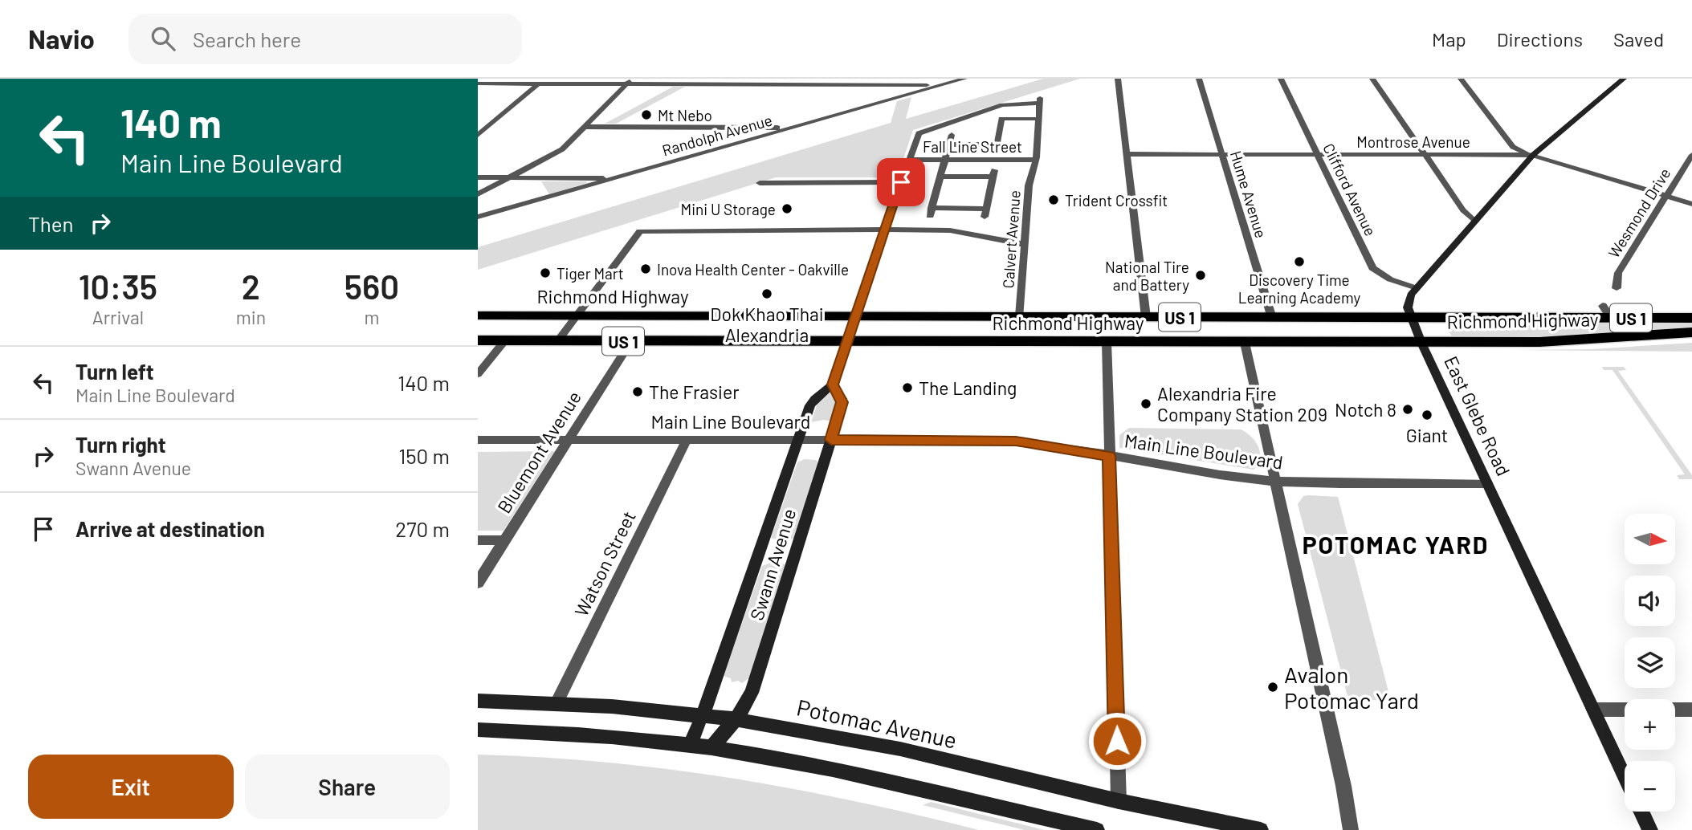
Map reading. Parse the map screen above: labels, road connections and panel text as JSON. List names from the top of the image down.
{
  "streets": {
    "highway": ["Richmond Highway", "US 1"],
    "street": [
      "Randolph Avenue",
      "Montrose Avenue",
      "Fall Line Street",
      "Clifford Avenue",
      "Hume Avenue",
      "Wesmond Drive",
      "Calvert Avenue",
      "East Glebe Road",
      "Main Line Boulevard",
      "Bluemont Avenue",
      "Watson Street",
      "Swann Avenue",
      "Potomac Avenue"
    ]
  },
  "crossings": [
    ["Montrose Avenue", "Clifford Avenue"],
    ["Montrose Avenue", "Hume Avenue"],
    ["Montrose Avenue", "Wesmond Drive"],
    ["Montrose Avenue", "East Glebe Road"],
    ["Fall Line Street", "Calvert Avenue"],
    ["Fall Line Street", "Swann Avenue"],
    ["Clifford Avenue", "East Glebe Road"],
    ["Hume Avenue", "Richmond Highway"],
    ["Calvert Avenue", "Richmond Highway"],
    ["Calvert Avenue", "Swann Avenue"],
    ["Richmond Highway", "East Glebe Road"],
    ["Richmond Highway", "Bluemont Avenue"],
    ["Richmond Highway", "Swann Avenue"],
    ["East Glebe Road", "Main Line Boulevard"],
    ["Main Line Boulevard", "Bluemont Avenue"],
    ["Main Line Boulevard", "Watson Street"],
    ["Main Line Boulevard", "Swann Avenue"],
    ["Watson Street", "Potomac Avenue"],
    ["Swann Avenue", "Potomac Avenue"]
  ],
  "districts": ["POTOMAC YARD"],
  "places": [
    "Mt Nebo",
    "Trident Crossfit",
    "Mini U Storage",
    "Discovery Time Learning Academy",
    "Inova Health Center - Oakville",
    "Tiger Mart",
    "National Tire and Battery",
    "Dok Khao Thai Alexandria",
    "The Landing",
    "The Frasier",
    "Alexandria Fire Company Station 209",
    "Notch 8",
    "Giant",
    "Avalon Potomac Yard"
  ],
  "north": "right",
  "page": {
    "header": "Navio",
    "search": "Search here",
    "nav": ["Map", "Directions", "Saved"],
    "turn": ["140 m", "Main Line Boulevard"],
    "then": "Then",
    "eta": [
      "10:35",
      "Arrival",
      "2",
      "min",
      "560",
      "m"
    ],
    "list": [
      {
        "name": "Turn left",
        "note": "Main Line Boulevard",
        "value": "140 m"
      },
      {
        "name": "Turn right",
        "note": "Swann Avenue",
        "value": "150 m"
      },
      {
        "name": "Arrive at destination",
        "value": "270 m"
      }
    ],
    "map_buttons": ["+", "−"],
    "buttons": ["Exit", "Share"]
  }
}
